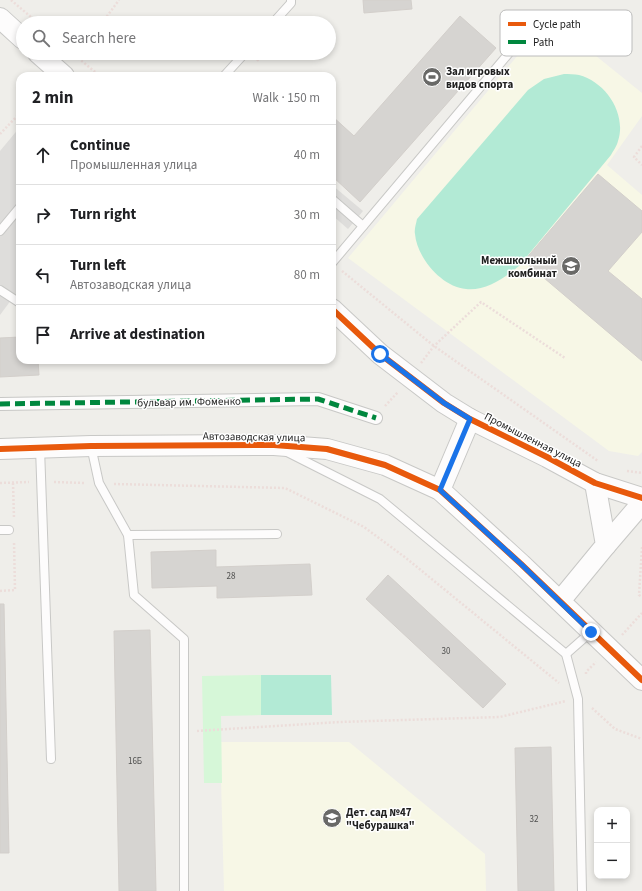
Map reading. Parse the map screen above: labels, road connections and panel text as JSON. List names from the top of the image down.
{
  "streets": {
    "street": ["бульвар им. Фоменко", "Автозаводская улица", "Промышленная улица"]
  },
  "places": {
    "sports": ["Зал игровых видов спорта"],
    "school or university": ["Межшкольный комбинат", "Дет. сад №47 \"Чебурашка\""]
  },
  "house_numbers": [
    "28",
    "30",
    "16Б",
    "32"
  ],
  "legend": ["Cycle path", "Path"],
  "page": {
    "search": "Search here",
    "heading": ["2 min", "Walk · 150 m"],
    "list": [
      ["Continue", "Промышленная улица", "40 m"],
      ["Turn right", "30 m"],
      ["Turn left", "Автозаводская улица", "80 m"],
      "Arrive at destination"
    ],
    "map_buttons": ["+", "−"]
  }
}
